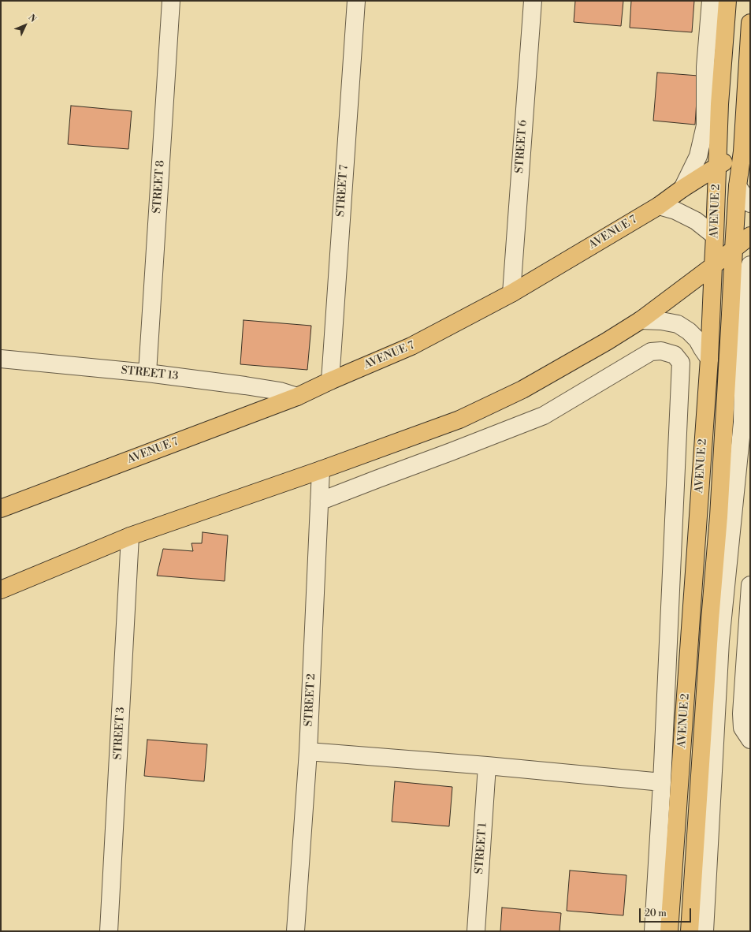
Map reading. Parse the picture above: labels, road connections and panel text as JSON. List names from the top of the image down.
{
  "streets": {
    "main road": ["AVENUE 2", "AVENUE 7"],
    "street": [
      "STREET 6",
      "STREET 8",
      "STREET 7",
      "STREET 13",
      "STREET 2",
      "STREET 3",
      "STREET 1"
    ]
  },
  "crossings": [
    ["STREET 6", "AVENUE 7"],
    ["STREET 8", "STREET 13"],
    ["STREET 7", "AVENUE 7"],
    ["AVENUE 2", "AVENUE 7"],
    ["AVENUE 7", "STREET 13"]
  ],
  "scale_bar": "20 m",
  "north": "top right"
}
